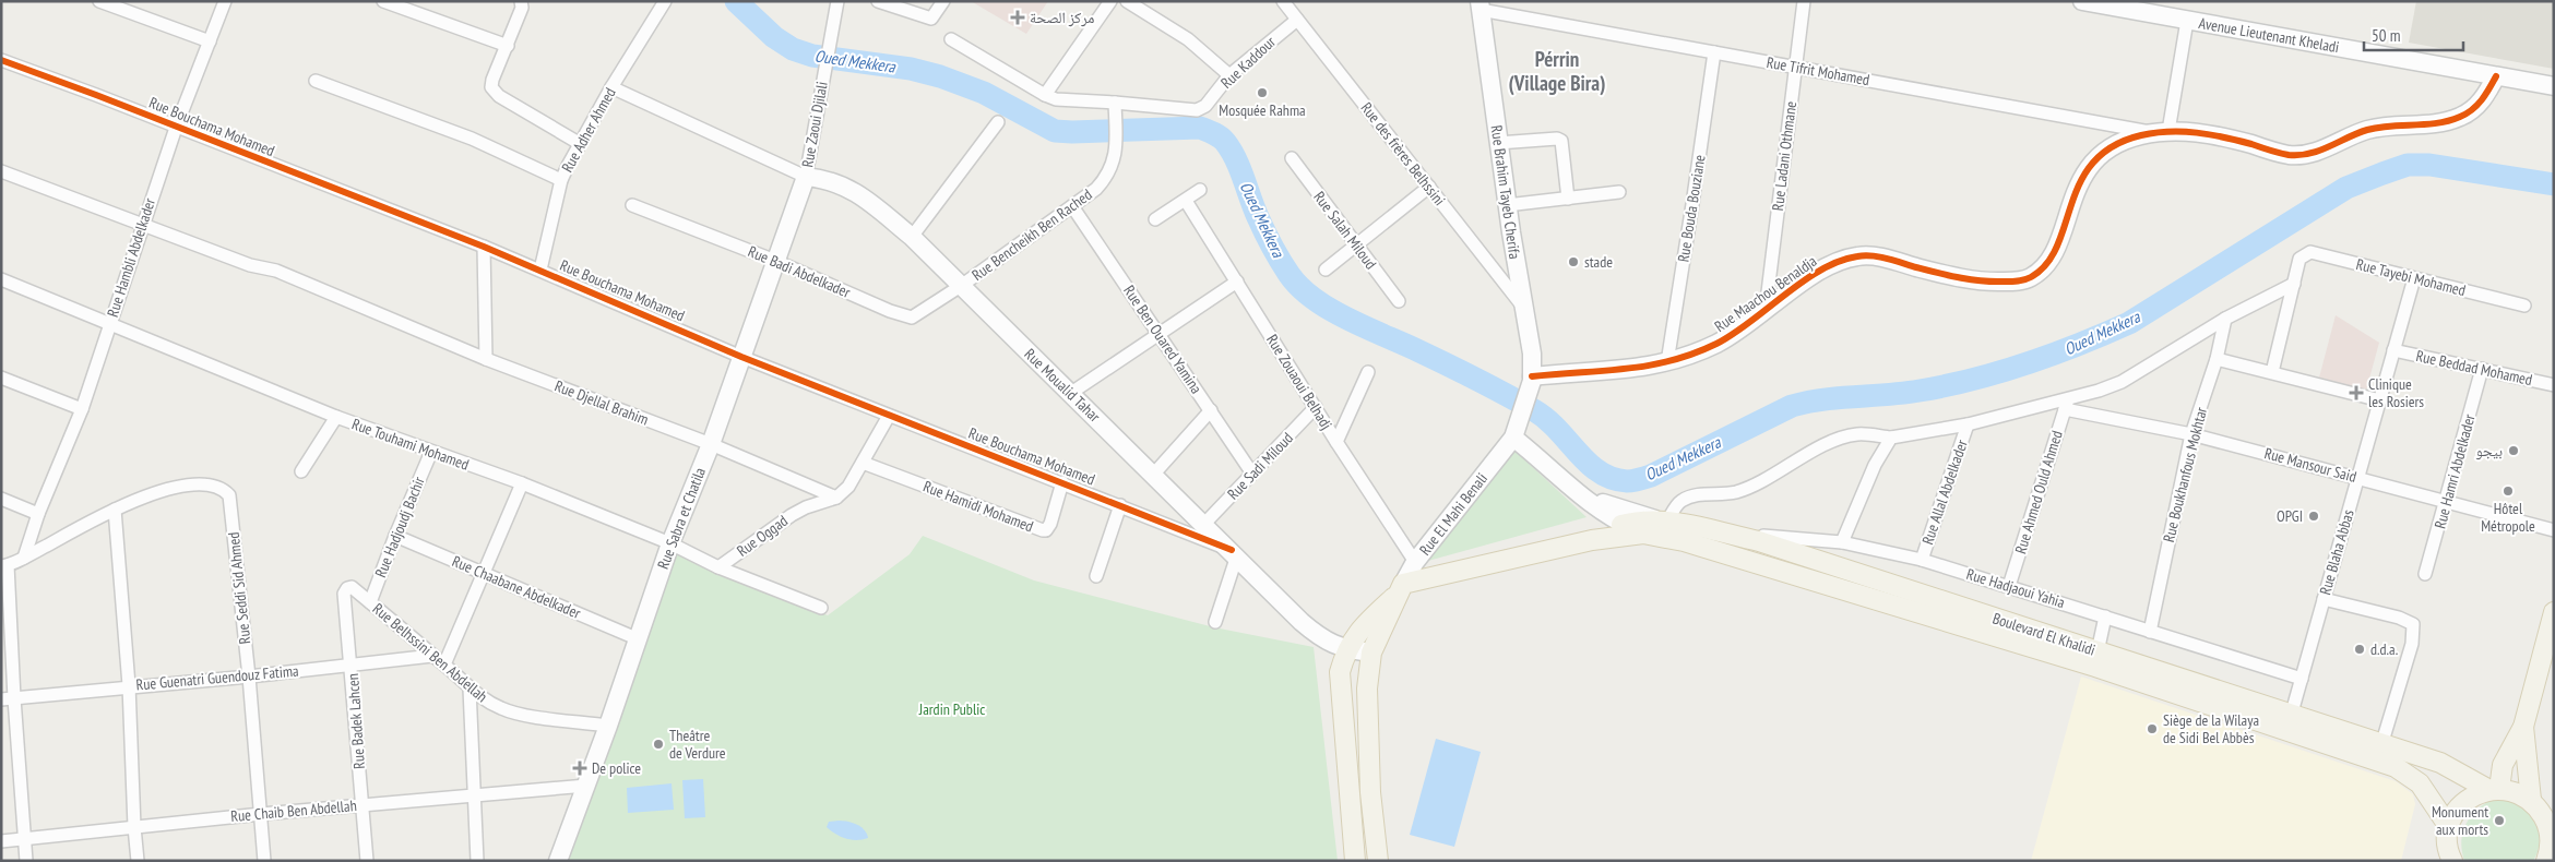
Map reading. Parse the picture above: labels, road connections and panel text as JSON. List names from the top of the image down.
{
  "streets": {
    "main road": ["Boulevard El Khalidi"],
    "street": [
      "Avenue Lieutenant Kheladi",
      "Rue Kaddour",
      "Rue Tifrit Mohamed",
      "Rue Zaoui Djilali",
      "Rue Bouchama Mohamed",
      "Rue Adher Ahmed",
      "Rue des frères Belhssini",
      "Rue Ladani Othmane",
      "Rue Brahim Tayeb Cherifa",
      "Rue Bouda Bouziane",
      "Rue Salah Miloud",
      "Rue Bencheikh Ben Rached",
      "Rue Hambli Abdelkader",
      "Rue Badi Abdelkader",
      "Rue Tayebi Mohamed",
      "Rue Maachou Benaldja",
      "Rue Ben Ouared Yamina",
      "Rue Beddad Mohamed",
      "Rue Zouaoui Belhadj",
      "Rue Moualid Tahar",
      "Rue Djellal Brahim",
      "Rue Touhami Mohamed",
      "Rue Mansour Said",
      "Rue Sadi Miloud",
      "Rue Hamri Abdelkader",
      "Rue Boukhanfous Mokhtar",
      "Rue Allal Abdelkader",
      "Rue Ahmed Ould Ahmed",
      "Rue Hamidi Mohamed",
      "Rue El Mahi Benali",
      "Rue Sabra et Chatila",
      "Rue Hadjoudj Bachir",
      "Rue Oggad",
      "Rue Blaha Abbas",
      "Rue Chaabane Abdelkader",
      "Rue Seddi Sid Ahmed",
      "Rue Hadjaoui Yahia",
      "Rue Belhssini Ben Abdellah",
      "Rue Guenatri Guendouz Fatima",
      "Rue Badek Lahcen",
      "Rue Chaib Ben Abdellah"
    ]
  },
  "crossings": [
    ["Avenue Lieutenant Kheladi", "Rue Maachou Benaldja"],
    ["Rue Kaddour", "Rue des frères Belhssini"],
    ["Rue Kaddour", "Rue Bencheikh Ben Rached"],
    ["Rue Tifrit Mohamed", "Rue Ladani Othmane"],
    ["Rue Tifrit Mohamed", "Rue Brahim Tayeb Cherifa"],
    ["Rue Tifrit Mohamed", "Rue Bouda Bouziane"],
    ["Rue Tifrit Mohamed", "Rue Maachou Benaldja"],
    ["Rue Zaoui Djilali", "Rue Moualid Tahar"],
    ["Rue Zaoui Djilali", "Rue Sabra et Chatila"],
    ["Rue Bouchama Mohamed", "Rue Adher Ahmed"],
    ["Rue Bouchama Mohamed", "Rue Hambli Abdelkader"],
    ["Rue Bouchama Mohamed", "Rue Moualid Tahar"],
    ["Rue Bouchama Mohamed", "Rue Hamidi Mohamed"],
    ["Rue Bouchama Mohamed", "Rue Sabra et Chatila"],
    ["Rue des frères Belhssini", "Rue Brahim Tayeb Cherifa"],
    ["Rue Ladani Othmane", "Rue Maachou Benaldja"],
    ["Rue Brahim Tayeb Cherifa", "Rue Maachou Benaldja"],
    ["Rue Brahim Tayeb Cherifa", "Rue El Mahi Benali"],
    ["Rue Bouda Bouziane", "Rue Maachou Benaldja"],
    ["Rue Bencheikh Ben Rached", "Rue Badi Abdelkader"],
    ["Rue Bencheikh Ben Rached", "Rue Ben Ouared Yamina"],
    ["Rue Bencheikh Ben Rached", "Rue Moualid Tahar"],
    ["Rue Hambli Abdelkader", "Rue Djellal Brahim"],
    ["Rue Hambli Abdelkader", "Rue Touhami Mohamed"],
    ["Rue Badi Abdelkader", "Rue Moualid Tahar"],
    ["Rue Badi Abdelkader", "Rue Sabra et Chatila"],
    ["Rue Tayebi Mohamed", "Rue Blaha Abbas"],
    ["Rue Ben Ouared Yamina", "Rue Sadi Miloud"],
    ["Rue Beddad Mohamed", "Rue Hamri Abdelkader"],
    ["Rue Beddad Mohamed", "Rue Blaha Abbas"],
    ["Rue Zouaoui Belhadj", "Rue Sadi Miloud"],
    ["Rue Zouaoui Belhadj", "Rue El Mahi Benali"],
    ["Rue Moualid Tahar", "Rue Sadi Miloud"],
    ["Rue Moualid Tahar", "Rue Sabra et Chatila"],
    ["Rue Djellal Brahim", "Rue Sabra et Chatila"],
    ["Rue Djellal Brahim", "Rue Oggad"],
    ["Rue Touhami Mohamed", "Rue Sabra et Chatila"],
    ["Rue Touhami Mohamed", "Rue Hadjoudj Bachir"],
    ["Rue Touhami Mohamed", "Rue Oggad"],
    ["Rue Mansour Said", "Rue Hamri Abdelkader"],
    ["Rue Mansour Said", "Rue Boukhanfous Mokhtar"],
    ["Rue Mansour Said", "Rue Ahmed Ould Ahmed"],
    ["Rue Mansour Said", "Rue Blaha Abbas"],
    ["Rue Boukhanfous Mokhtar", "Rue Hadjaoui Yahia"],
    ["Rue Allal Abdelkader", "Rue Hadjaoui Yahia"],
    ["Rue Ahmed Ould Ahmed", "Rue Hadjaoui Yahia"],
    ["Rue Sabra et Chatila", "Rue Chaabane Abdelkader"],
    ["Rue Sabra et Chatila", "Rue Belhssini Ben Abdellah"],
    ["Rue Sabra et Chatila", "Rue Chaib Ben Abdellah"],
    ["Rue Hadjoudj Bachir", "Rue Chaabane Abdelkader"],
    ["Rue Hadjoudj Bachir", "Rue Belhssini Ben Abdellah"],
    ["Rue Blaha Abbas", "Rue Hadjaoui Yahia"],
    ["Rue Seddi Sid Ahmed", "Rue Guenatri Guendouz Fatima"],
    ["Rue Seddi Sid Ahmed", "Rue Chaib Ben Abdellah"],
    ["Rue Hadjaoui Yahia", "Boulevard El Khalidi"],
    ["Rue Belhssini Ben Abdellah", "Rue Guenatri Guendouz Fatima"],
    ["Rue Belhssini Ben Abdellah", "Rue Badek Lahcen"],
    ["Rue Guenatri Guendouz Fatima", "Rue Badek Lahcen"],
    ["Rue Badek Lahcen", "Rue Chaib Ben Abdellah"]
  ],
  "districts": ["Pérrin (Village Bira)"],
  "water": ["Oued Mekkera"],
  "parks": ["Jardin Public"],
  "places": {
    "health": ["مركز الصحة", "Clinique les Rosiers", "De police"],
    "other": [
      "Mosquée Rahma",
      "stade",
      "بيجو",
      "Hôtel Métropole",
      "OPGI",
      "d.d.a.",
      "Siège de la Wilaya de Sidi Bel Abbès",
      "Theâtre de Verdure",
      "Monument aux morts"
    ]
  },
  "scale_bar": "50 m"
}
